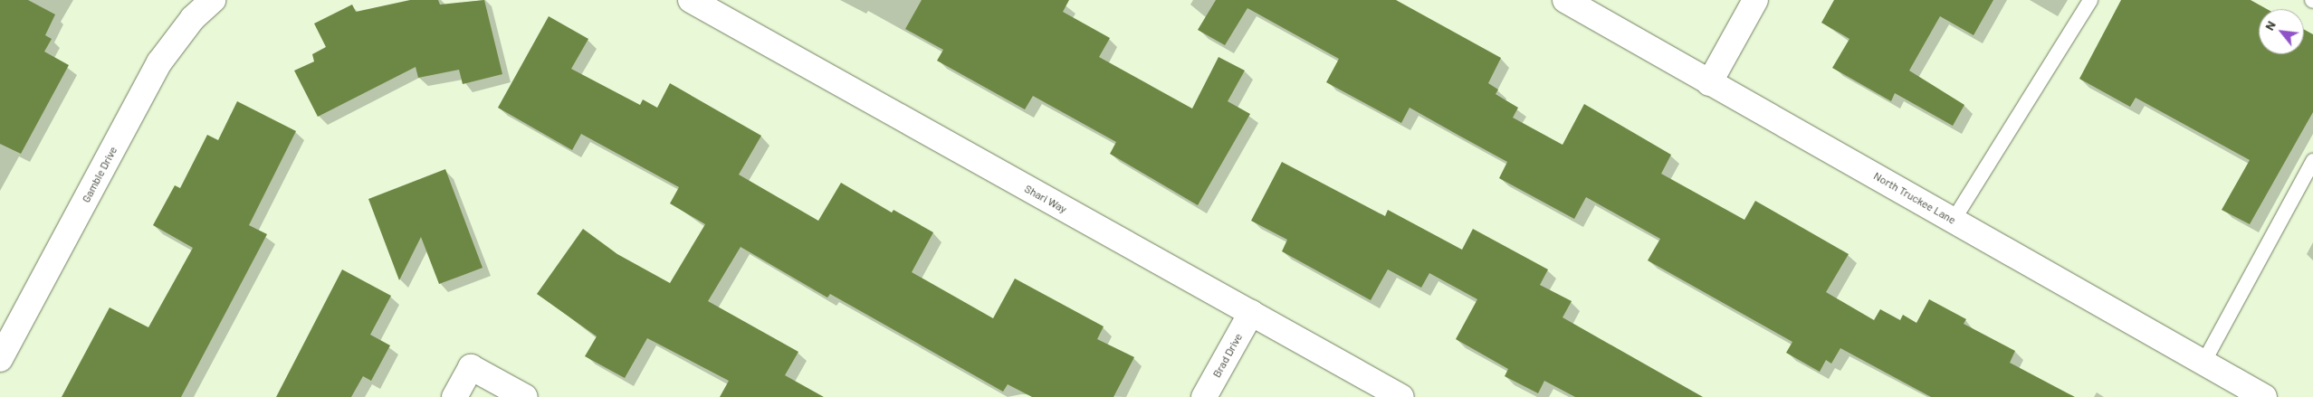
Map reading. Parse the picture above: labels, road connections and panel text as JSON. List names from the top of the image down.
{
  "streets": {
    "street": [
      "Gamble Drive",
      "North Truckee Lane",
      "Shari Way",
      "Brad Drive"
    ]
  },
  "crossings": [
    ["Shari Way", "Brad Drive"]
  ],
  "north": "top left"
}
